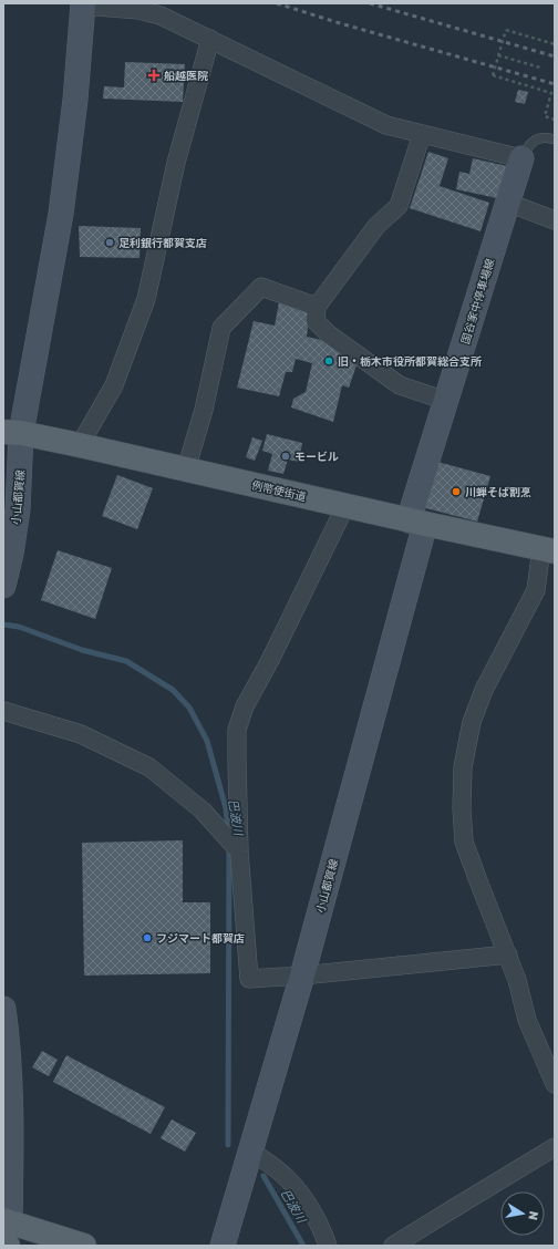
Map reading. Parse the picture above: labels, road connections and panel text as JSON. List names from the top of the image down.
{
  "streets": {
    "main road": ["国谷家中停車場線", "例幣使街道", "小山都賀線"]
  },
  "crossings": [
    ["国谷家中停車場線", "例幣使街道"],
    ["国谷家中停車場線", "小山都賀線"],
    ["例幣使街道", "小山都賀線"]
  ],
  "water": ["巴波川"],
  "places": {
    "health": ["船越医院"],
    "other": [
      "足利銀行都賀支店",
      "旧・栃木市役所都賀総合支所",
      "モービル",
      "川蝉そば割烹",
      "フジマート都賀店"
    ]
  },
  "north": "right"
}
